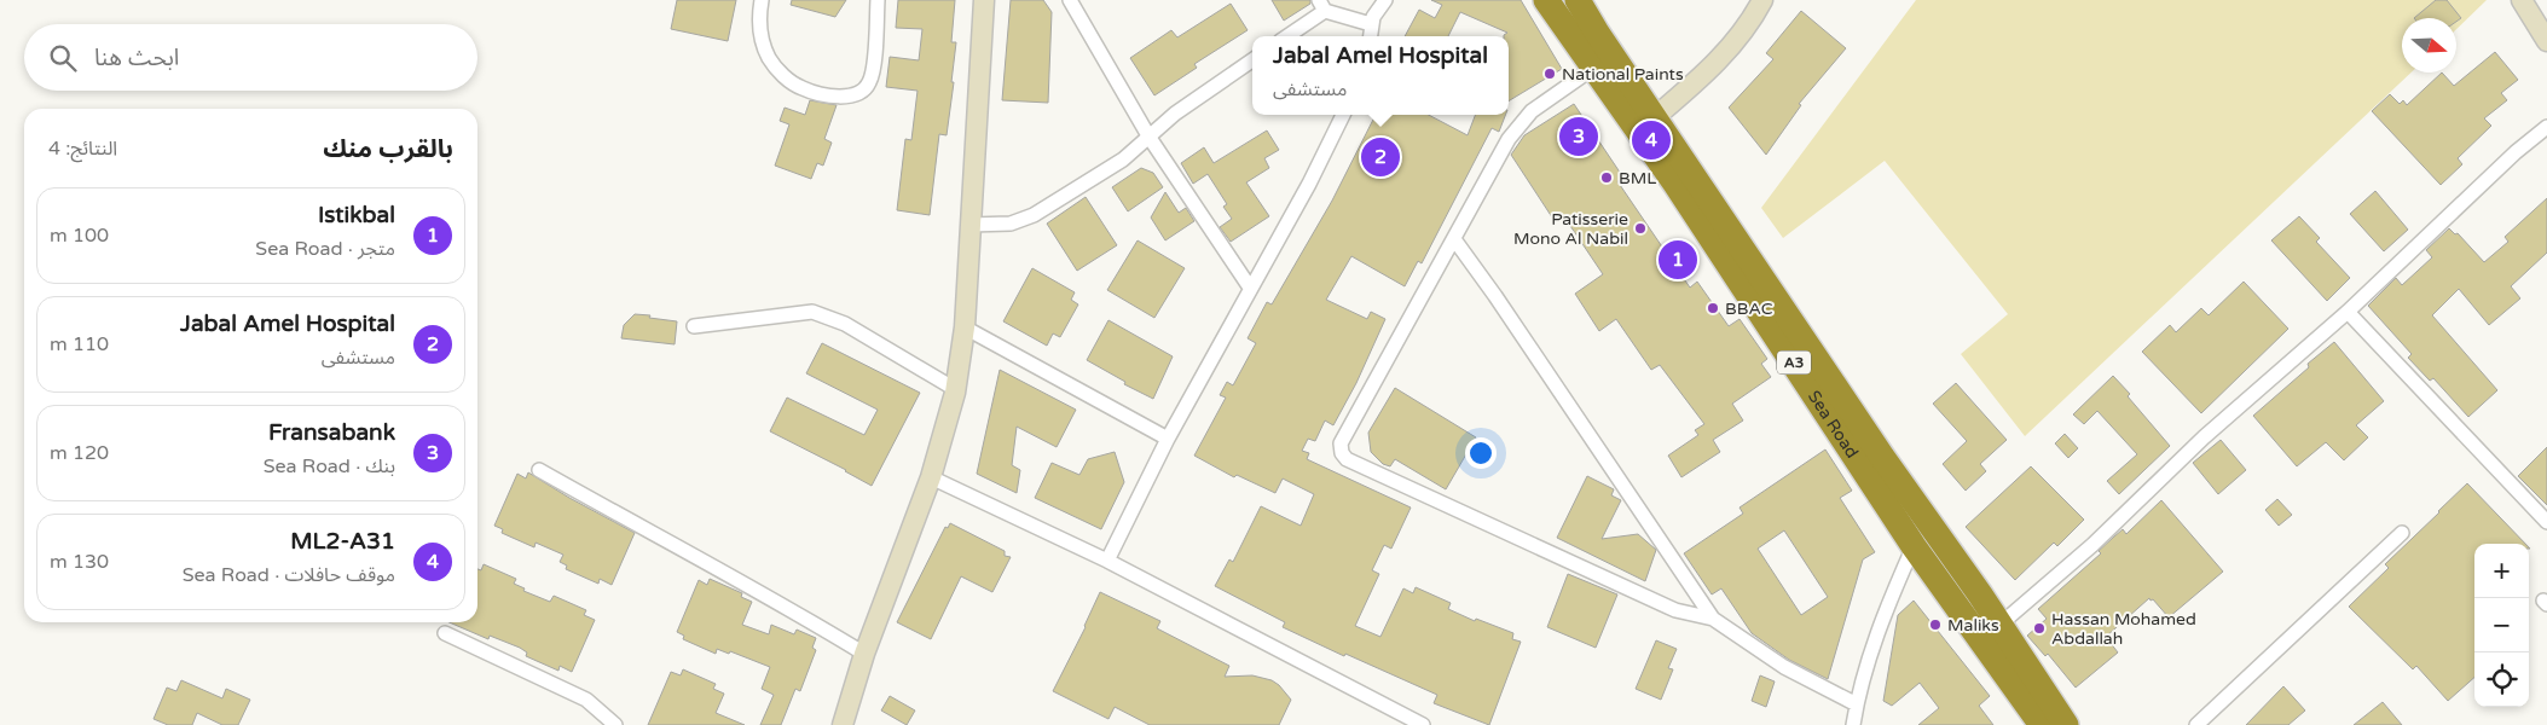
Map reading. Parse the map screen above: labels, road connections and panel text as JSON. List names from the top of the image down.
{
  "streets": {
    "highway": ["A3", "Sea Road"]
  },
  "places": [
    "National Paints",
    "BML",
    "Patisserie Mono Al Nabil",
    "BBAC",
    "Maliks",
    "Hassan Mohamed Abdallah"
  ],
  "north": "right",
  "page": {
    "search": "ابحث هنا",
    "popup": ["Jabal Amel Hospital", "مستشفى"],
    "heading": ["بالقرب منك", "النتائج: 4"],
    "pins": [
      "3",
      "4",
      "2",
      "1"
    ],
    "list": [
      {
        "mark": "1",
        "name": "Istikbal",
        "note": "متجر · Sea Road",
        "value": "100 m"
      },
      {
        "mark": "2",
        "name": "Jabal Amel Hospital",
        "note": "مستشفى",
        "value": "110 m"
      },
      {
        "mark": "3",
        "name": "Fransabank",
        "note": "بنك · Sea Road",
        "value": "120 m"
      },
      {
        "mark": "4",
        "name": "ML2-A31",
        "note": "موقف حافلات · Sea Road",
        "value": "130 m"
      }
    ],
    "map_buttons": ["+", "−"]
  }
}
